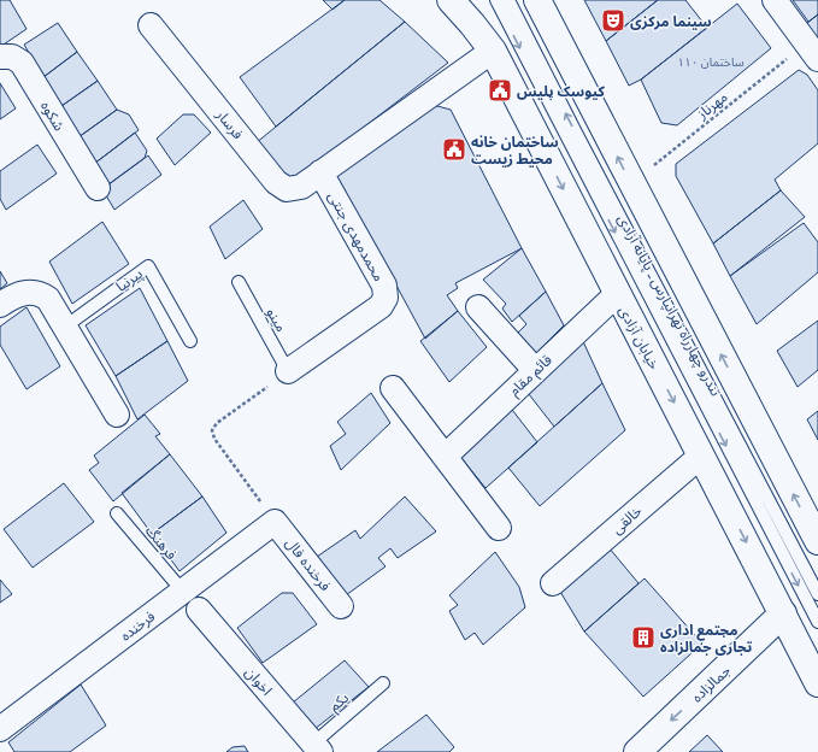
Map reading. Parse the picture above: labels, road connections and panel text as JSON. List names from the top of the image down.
{
  "streets": {
    "main road": ["خیابان آزادی", "جمالزاده"],
    "street": [
      "شکوه",
      "فرسار",
      "محمدمهدی جنتی",
      "قائم مقام",
      "خالقی",
      "فرخنده فال",
      "فرخنده",
      "اخوان"
    ],
    "lane": [
      "پیرنیا",
      "تندرو چهارراه تهرانپارس ـ پایانه آزادی",
      "مینو",
      "فرهنگ",
      "یکم"
    ],
    "path": ["مهرناز"]
  },
  "crossings": [
    ["فرسار", "محمدمهدی جنتی"],
    ["محمدمهدی جنتی", "مینو"],
    ["خیابان آزادی", "قائم مقام"],
    ["خیابان آزادی", "خالقی"],
    ["خیابان آزادی", "جمالزاده"],
    ["فرهنگ", "فرخنده"],
    ["فرخنده فال", "فرخنده"],
    ["اخوان", "یکم"]
  ],
  "one_way": ["جمالزاده"],
  "places": {
    "theatre": ["سینما مرکزی"],
    "public building": ["کیوسک پلیس", "ساختمان خانه محیط زیست"],
    "building": ["مجتمع اداری تجاری جمالزاده"]
  },
  "house_numbers": ["ساختمان ۱۱۰"]
}
